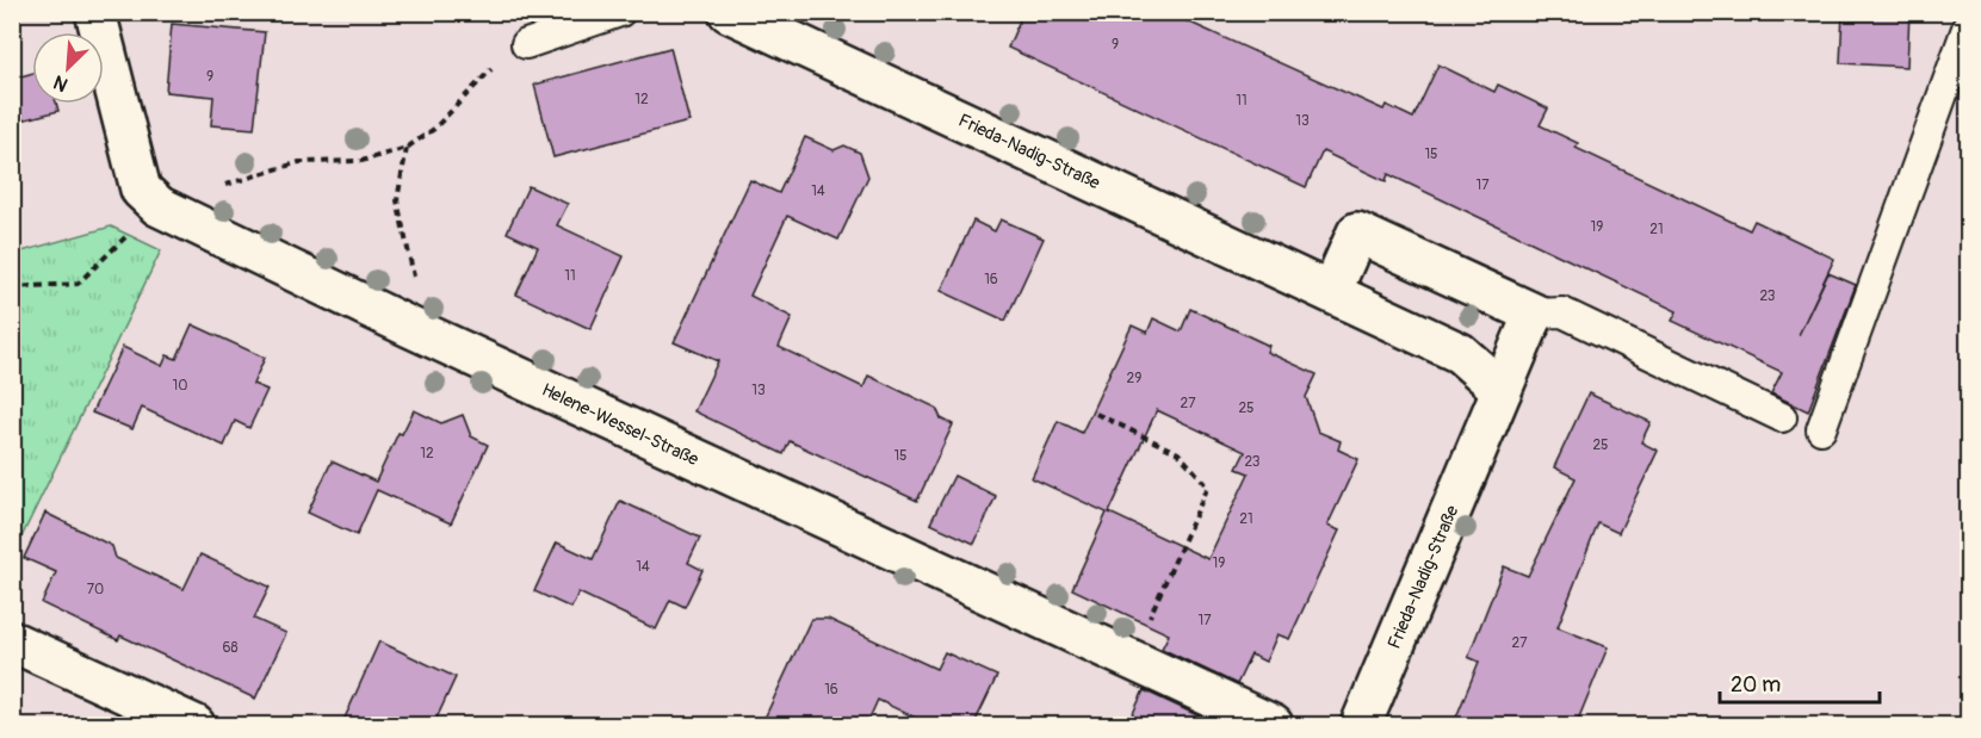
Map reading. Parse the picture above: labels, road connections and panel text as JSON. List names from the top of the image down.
{
  "streets": {
    "street": ["Frieda-Nadig-Straße", "Helene-Wessel-Straße"]
  },
  "house_numbers": [
    "9",
    "9",
    "12",
    "11",
    "13",
    "15",
    "17",
    "14",
    "19",
    "21",
    "11",
    "16",
    "23",
    "29",
    "10",
    "13",
    "27",
    "25",
    "25",
    "12",
    "15",
    "23",
    "21",
    "19",
    "14",
    "70",
    "17",
    "27",
    "68",
    "16"
  ],
  "scale_bar": "20 m",
  "north": "bottom left"
}
